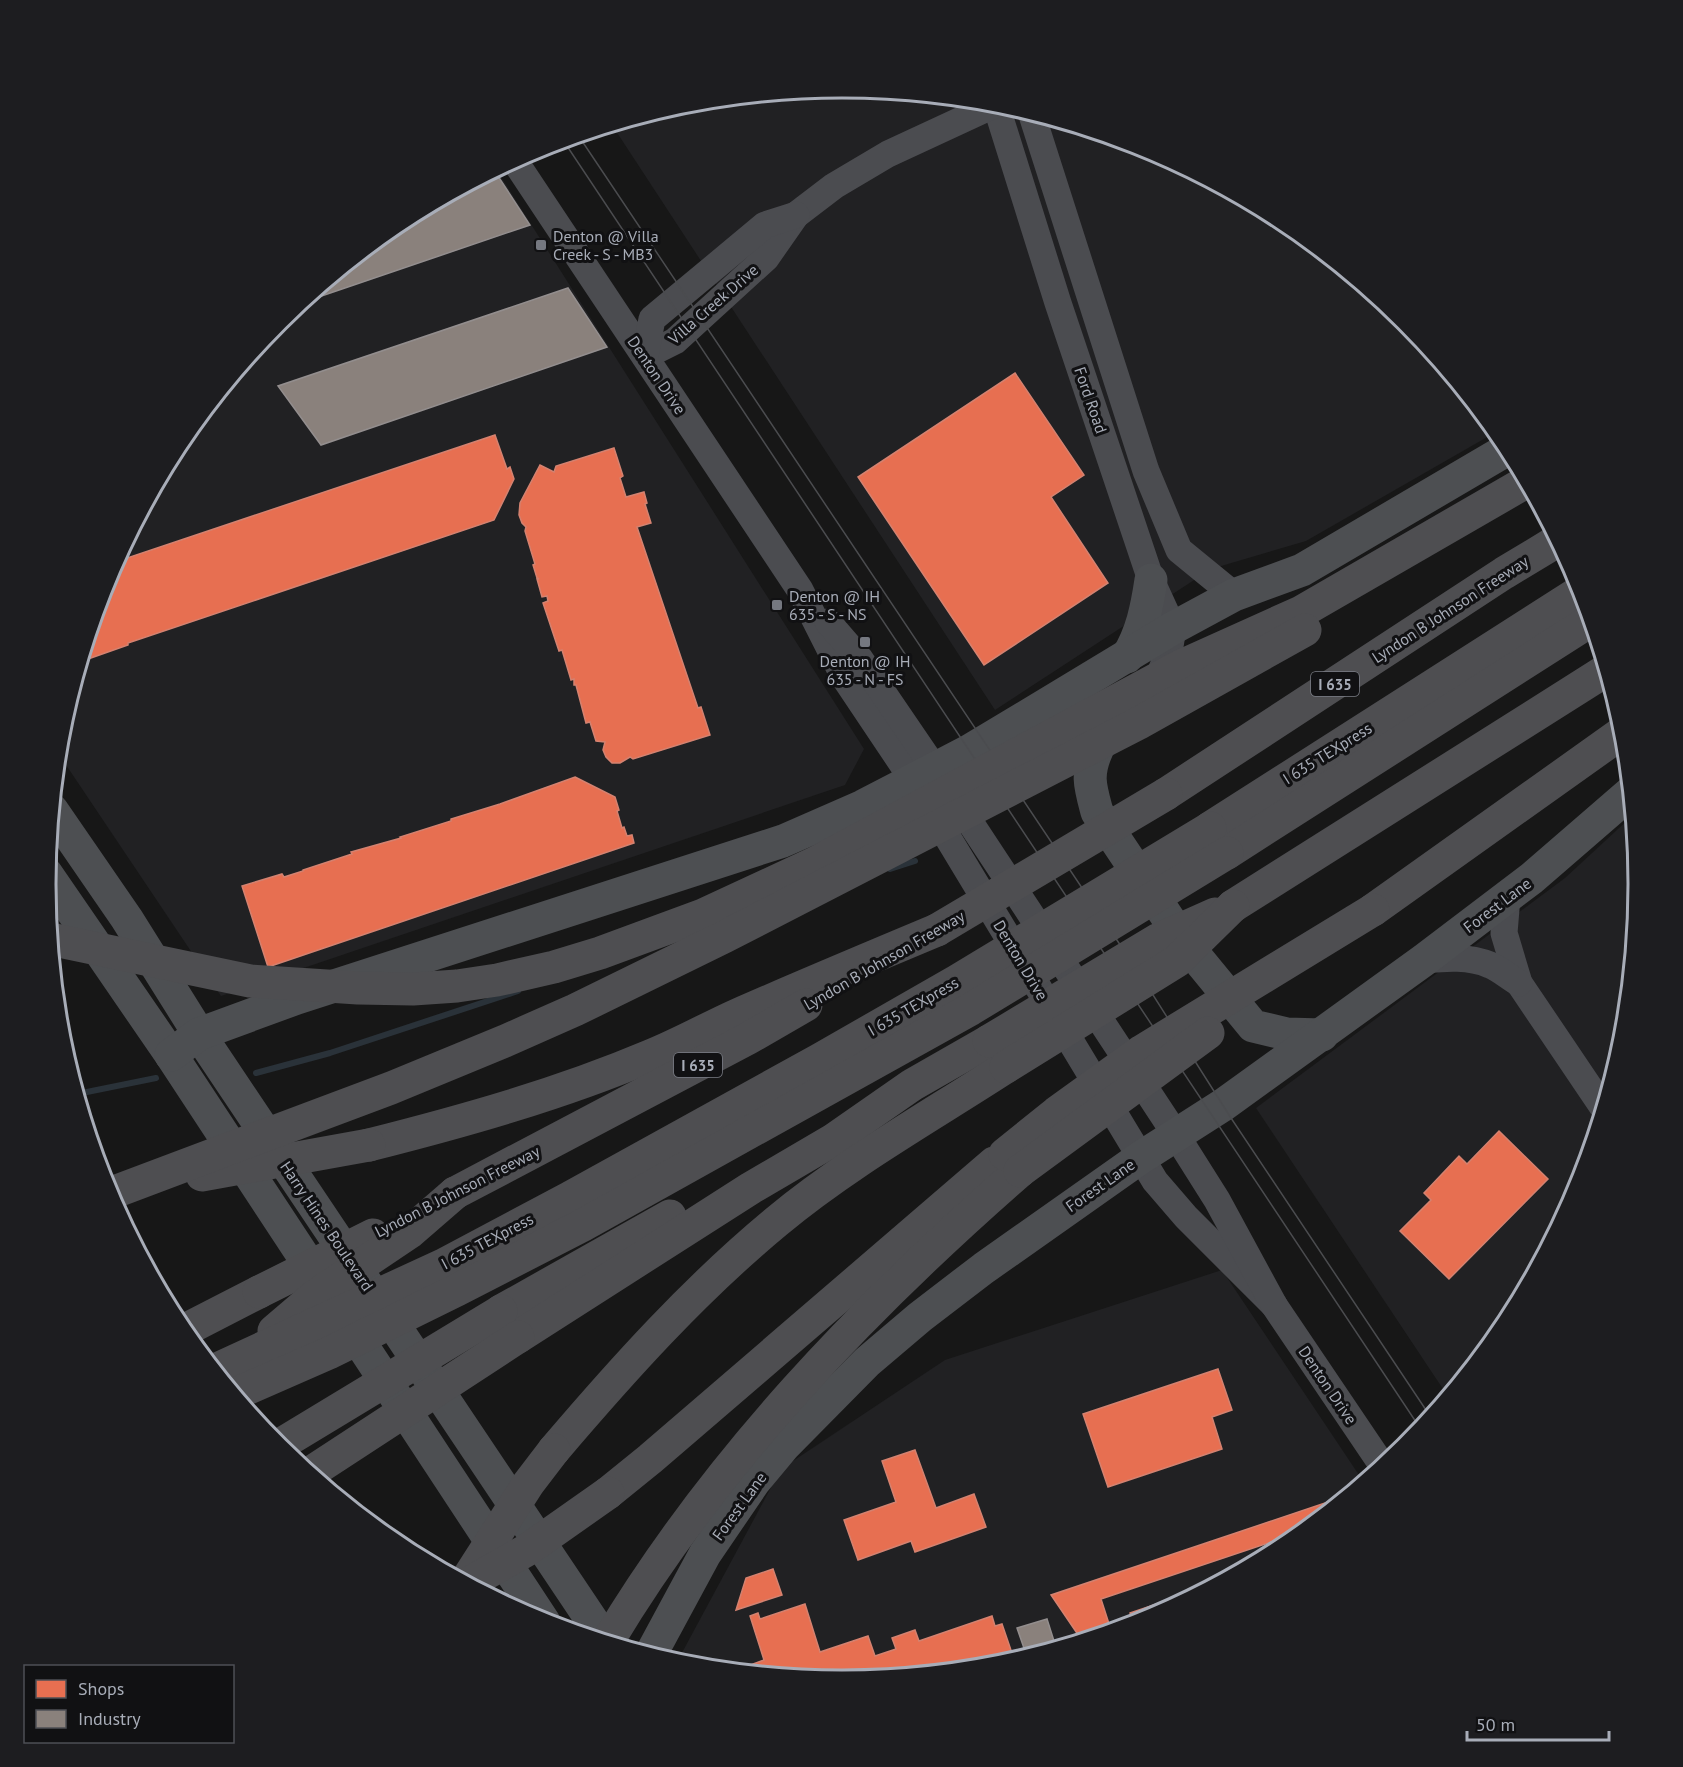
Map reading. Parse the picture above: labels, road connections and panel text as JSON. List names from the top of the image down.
{
  "streets": {
    "highway": ["Lyndon B Johnson Freeway", "I 635", "I 635 TEXpress"],
    "main road": ["Forest Lane", "Harry Hines Boulevard"],
    "street": ["Villa Creek Drive", "Denton Drive", "Ford Road"]
  },
  "crossings": [
    ["Villa Creek Drive", "Denton Drive"],
    ["Denton Drive", "Forest Lane"]
  ],
  "places": {
    "transit": ["Denton @ Villa Creek - S - MB3", "Denton @ IH 635 - S - NS", "Denton @ IH 635 - N - FS"]
  },
  "legend": ["Shops", "Industry"],
  "scale_bar": "50 m"
}
